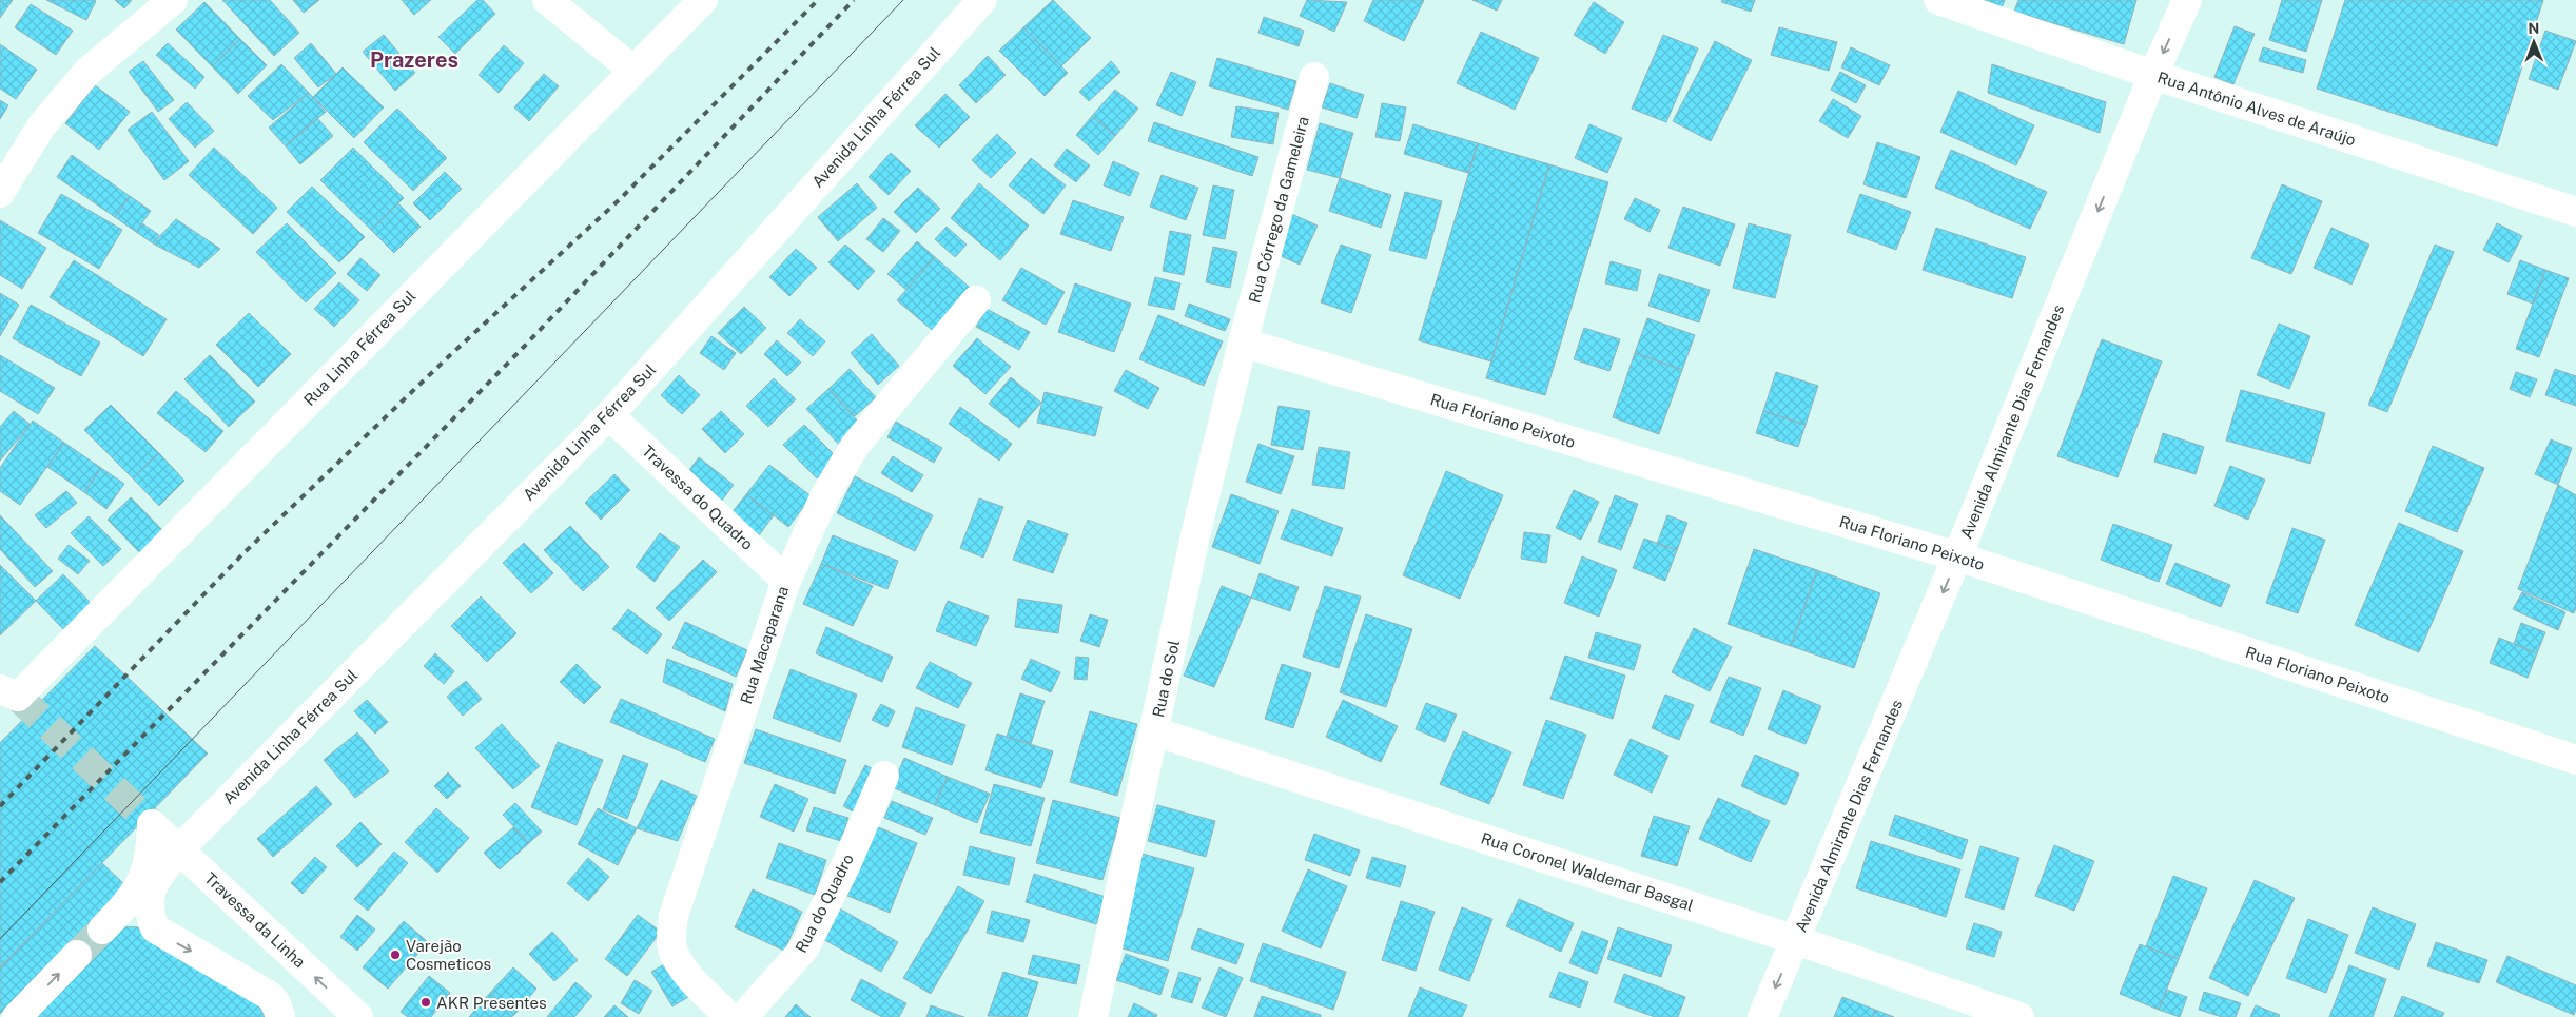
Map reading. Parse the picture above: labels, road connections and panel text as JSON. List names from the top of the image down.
{
  "streets": {
    "street": [
      "Rua Antônio Alves de Araújo",
      "Avenida Linha Férrea Sul",
      "Rua Córrego da Gameleira",
      "Rua Linha Férrea Sul",
      "Rua Floriano Peixoto",
      "Avenida Almirante Dias Fernandes",
      "Travessa do Quadro",
      "Rua Macaparana",
      "Rua do Sol",
      "Rua Coronel Waldemar Basgal",
      "Rua do Quadro",
      "Travessa da Linha"
    ]
  },
  "crossings": [
    ["Rua Antônio Alves de Araújo", "Avenida Almirante Dias Fernandes"],
    ["Avenida Linha Férrea Sul", "Travessa do Quadro"],
    ["Avenida Linha Férrea Sul", "Travessa da Linha"],
    ["Rua Córrego da Gameleira", "Rua Floriano Peixoto"],
    ["Rua Córrego da Gameleira", "Rua do Sol"],
    ["Rua Floriano Peixoto", "Avenida Almirante Dias Fernandes"],
    ["Rua Floriano Peixoto", "Rua do Sol"],
    ["Avenida Almirante Dias Fernandes", "Rua Coronel Waldemar Basgal"],
    ["Travessa do Quadro", "Rua Macaparana"],
    ["Rua do Sol", "Rua Coronel Waldemar Basgal"]
  ],
  "one_way": ["Avenida Almirante Dias Fernandes"],
  "districts": ["Prazeres"],
  "places": ["Varejão Cosmeticos", "AKR Presentes"],
  "north": "top"
}
